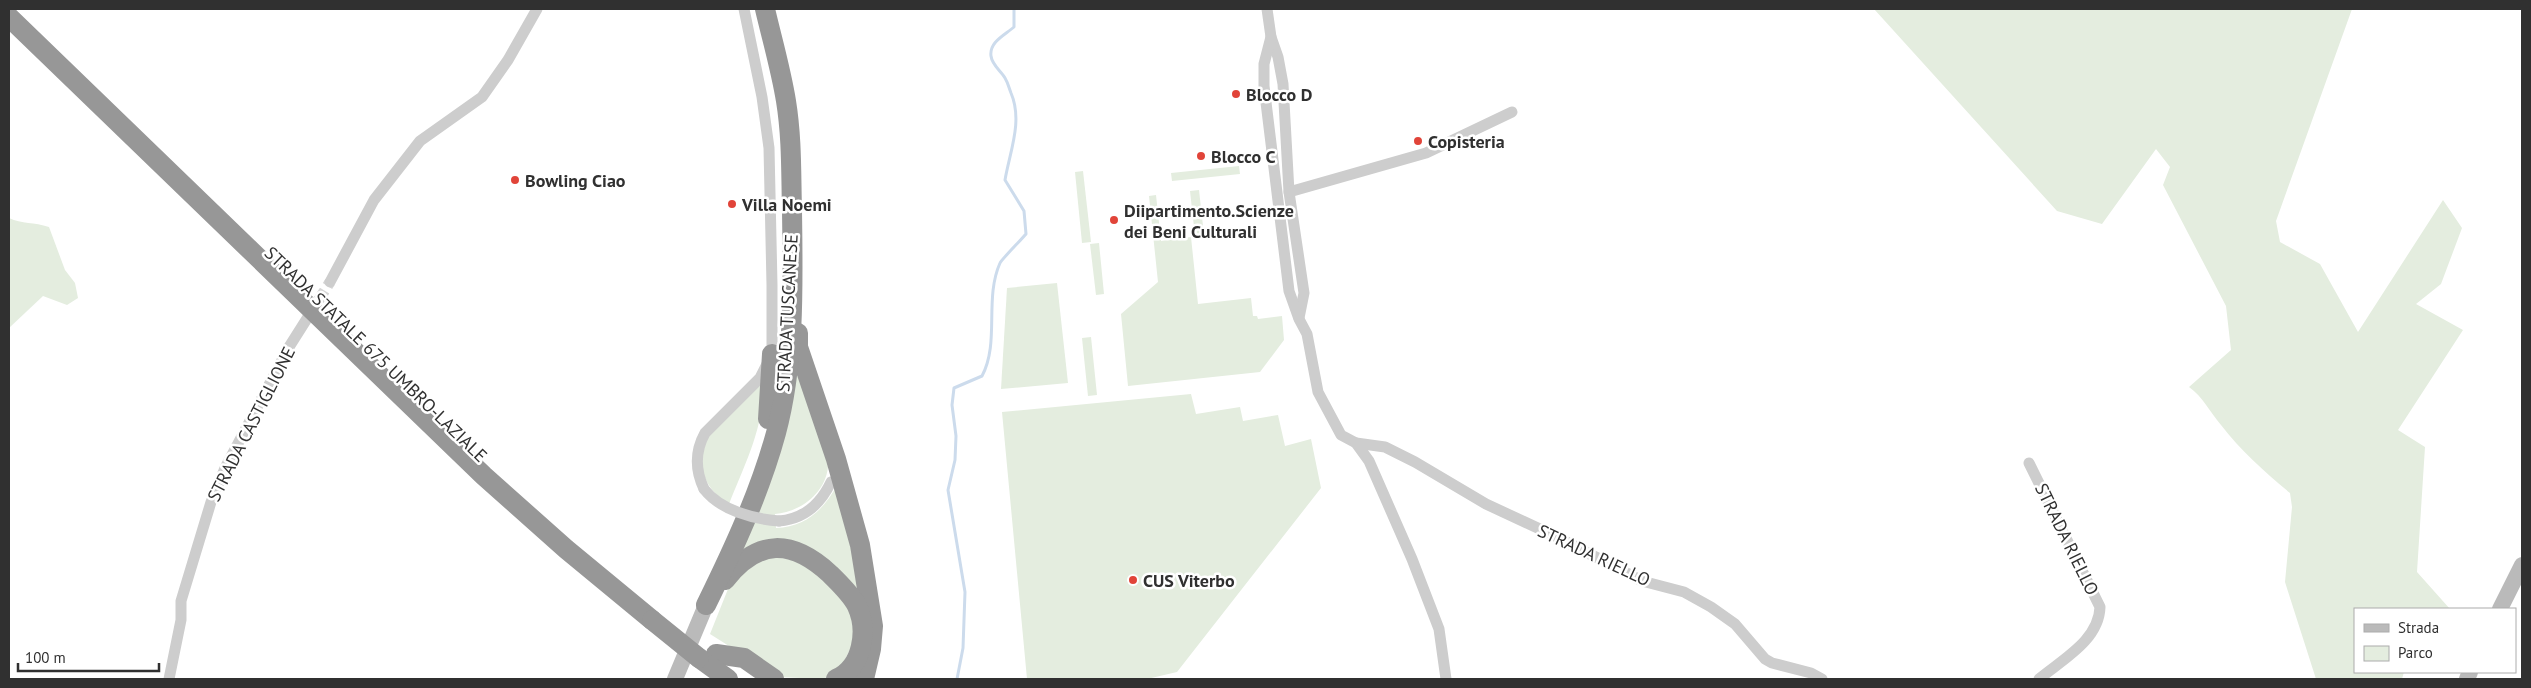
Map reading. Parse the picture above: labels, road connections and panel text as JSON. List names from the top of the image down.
{
  "streets": {
    "highway": ["STRADA TUSCANESE", "STRADA STATALE 675 UMBRO-LAZIALE"],
    "street": ["STRADA CASTIGLIONE", "STRADA RIELLO"]
  },
  "places": [
    "Blocco D",
    "Copisteria",
    "Blocco C",
    "Bowling Ciao",
    "Villa Noemi",
    "Diipartimento.Scienze dei Beni Culturali",
    "CUS Viterbo"
  ],
  "legend": ["Strada", "Parco"],
  "scale_bar": "100 m"
}
